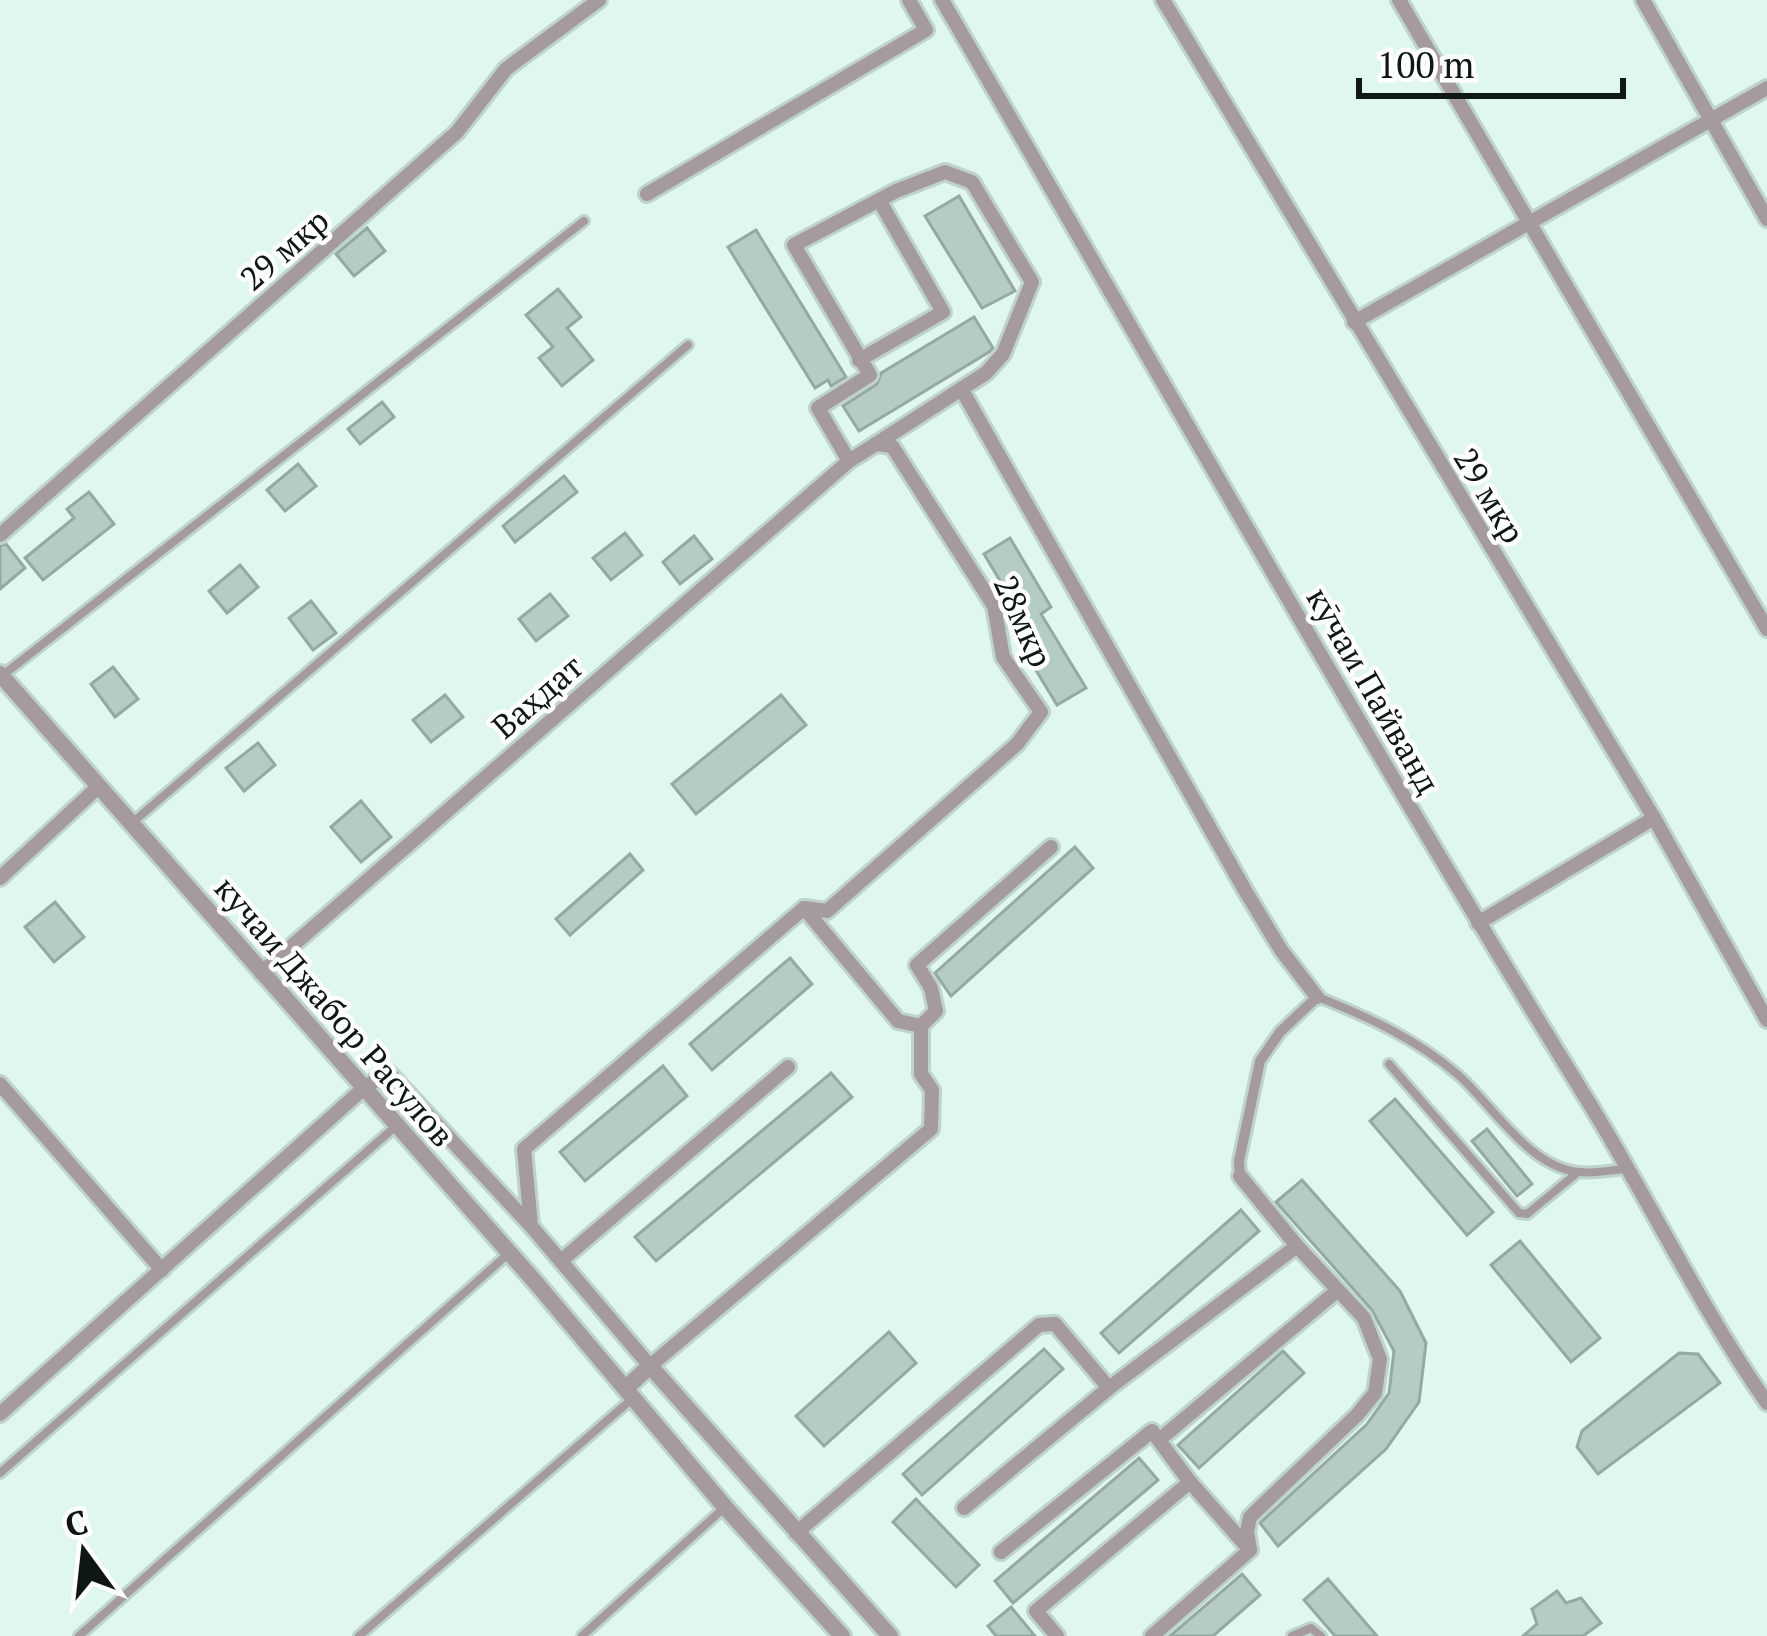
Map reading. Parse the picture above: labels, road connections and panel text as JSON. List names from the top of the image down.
{
  "streets": {
    "street": [
      "29 мкр",
      "28мкр",
      "кӯчаи Пайванд",
      "Ваҳдат",
      "кучаи Джабор Расулов"
    ]
  },
  "crossings": [
    ["Ваҳдат", "кучаи Джабор Расулов"]
  ],
  "scale_bar": "100 m",
  "north": "top"
}
